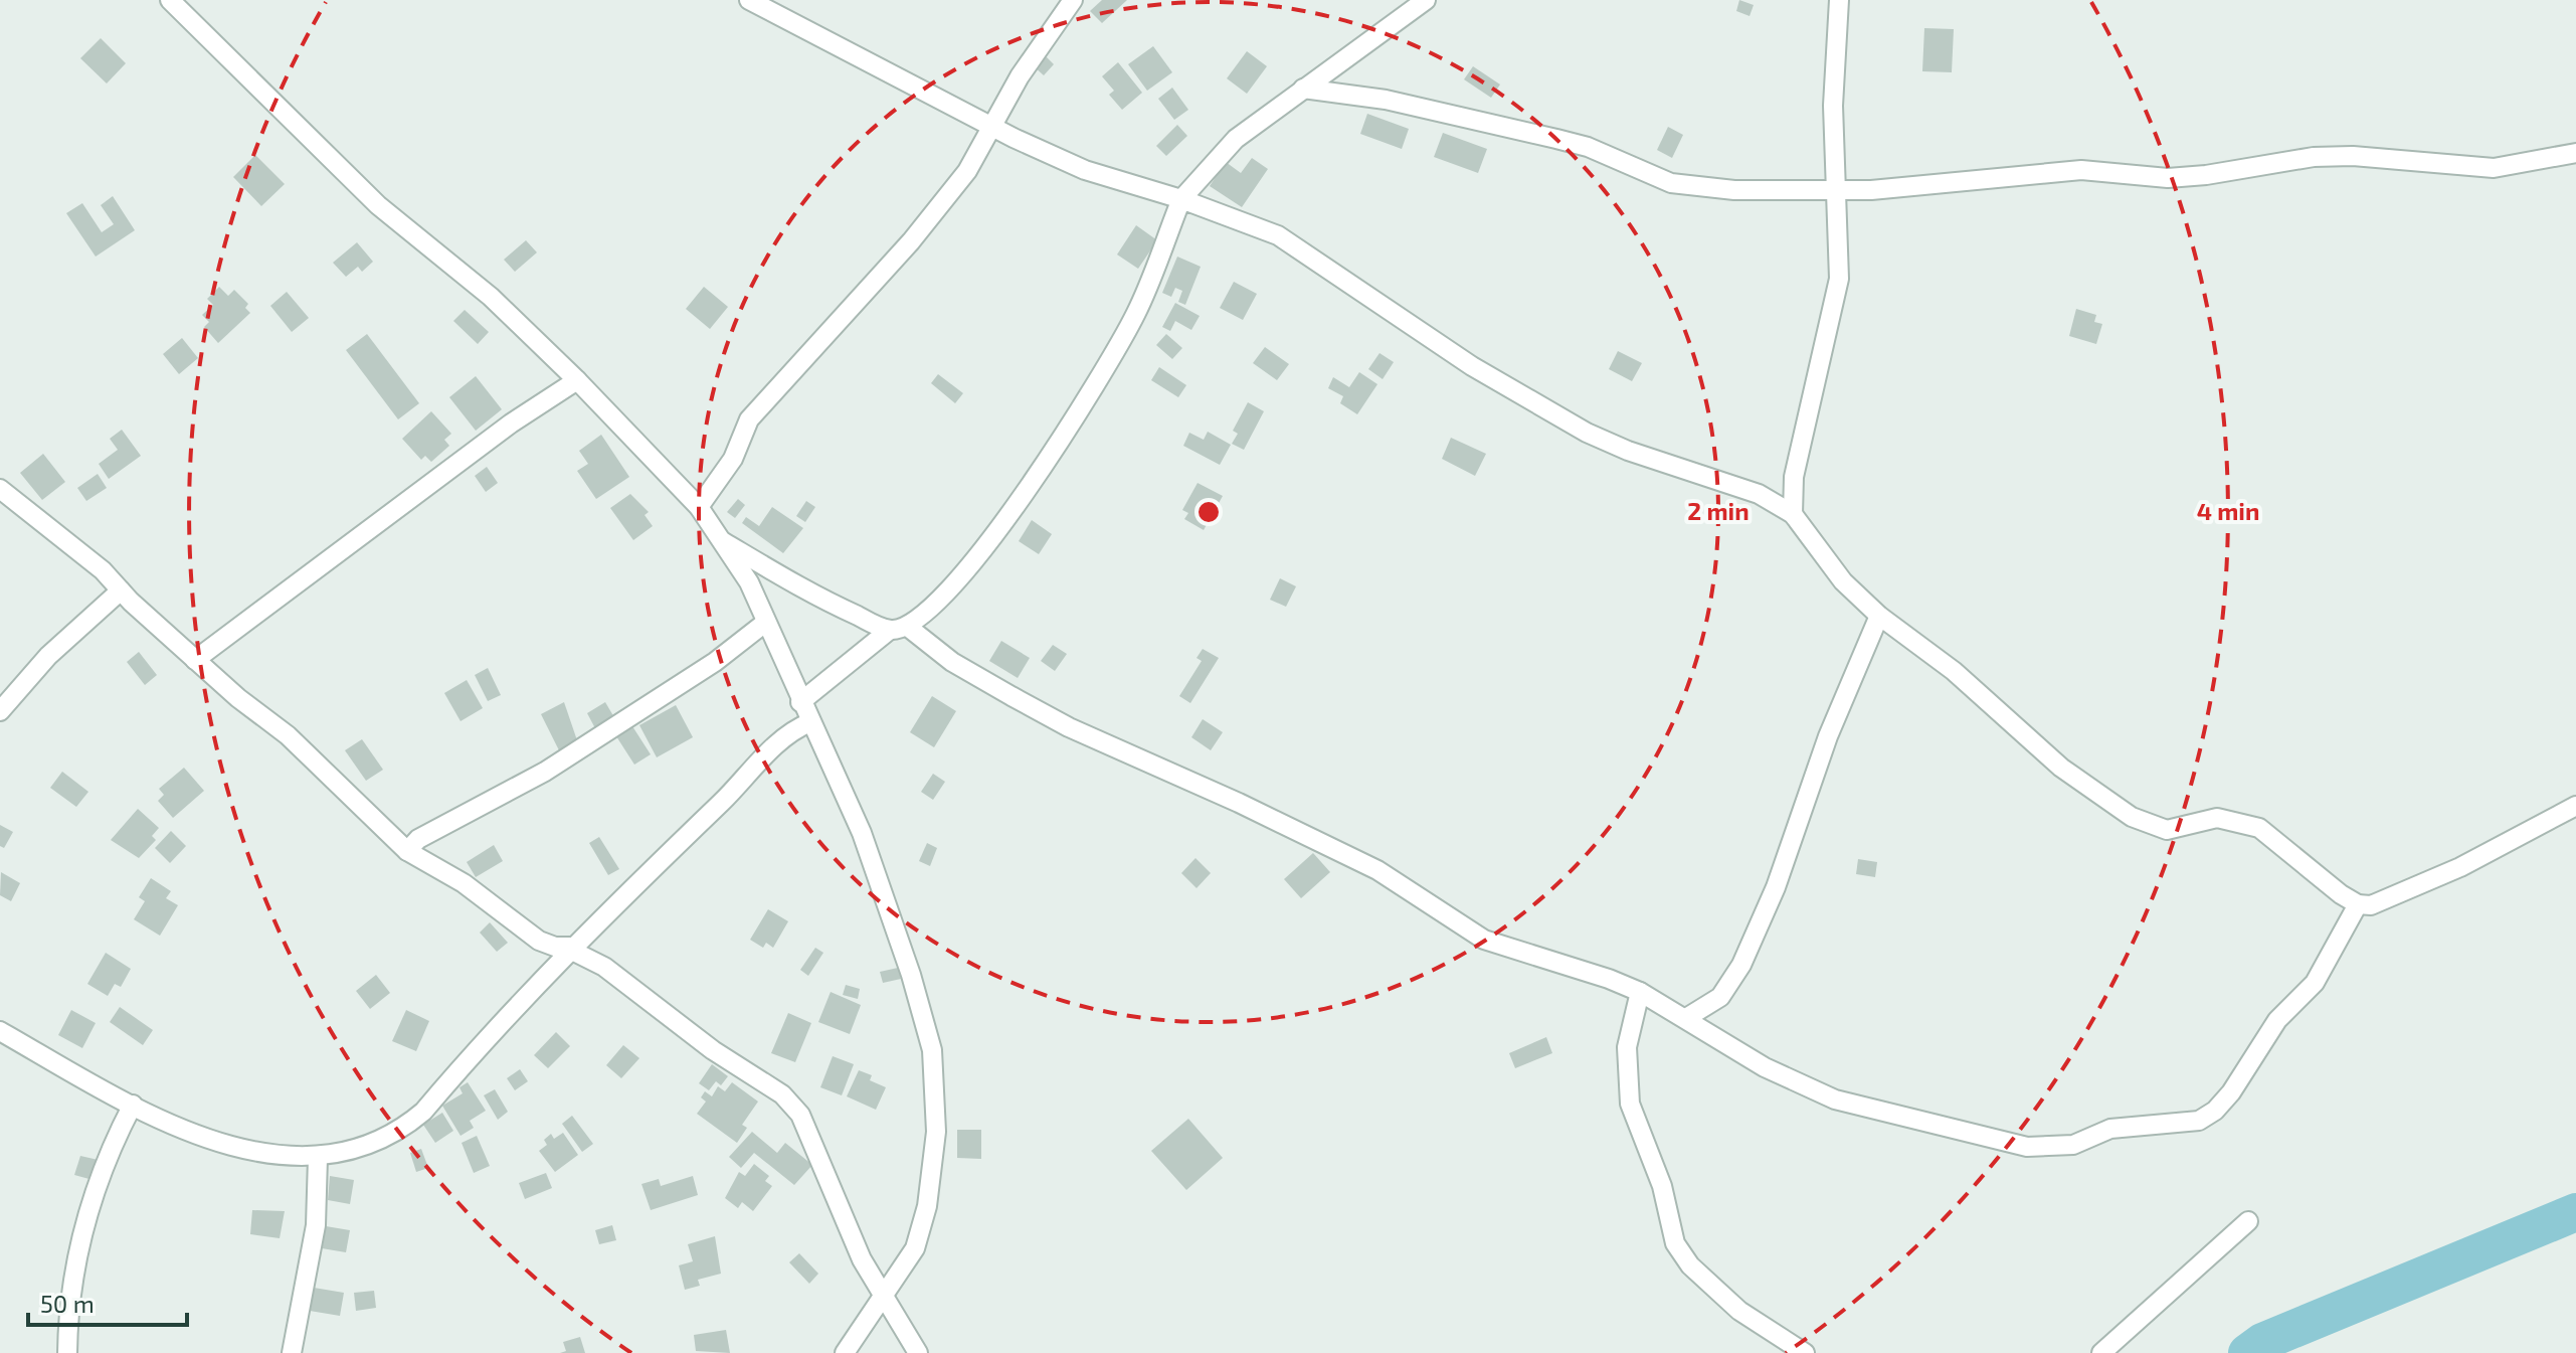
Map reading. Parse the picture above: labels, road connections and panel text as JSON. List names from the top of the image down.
{
  "scale_bar": "50 m",
  "rings": ["2 min", "4 min"]
}
